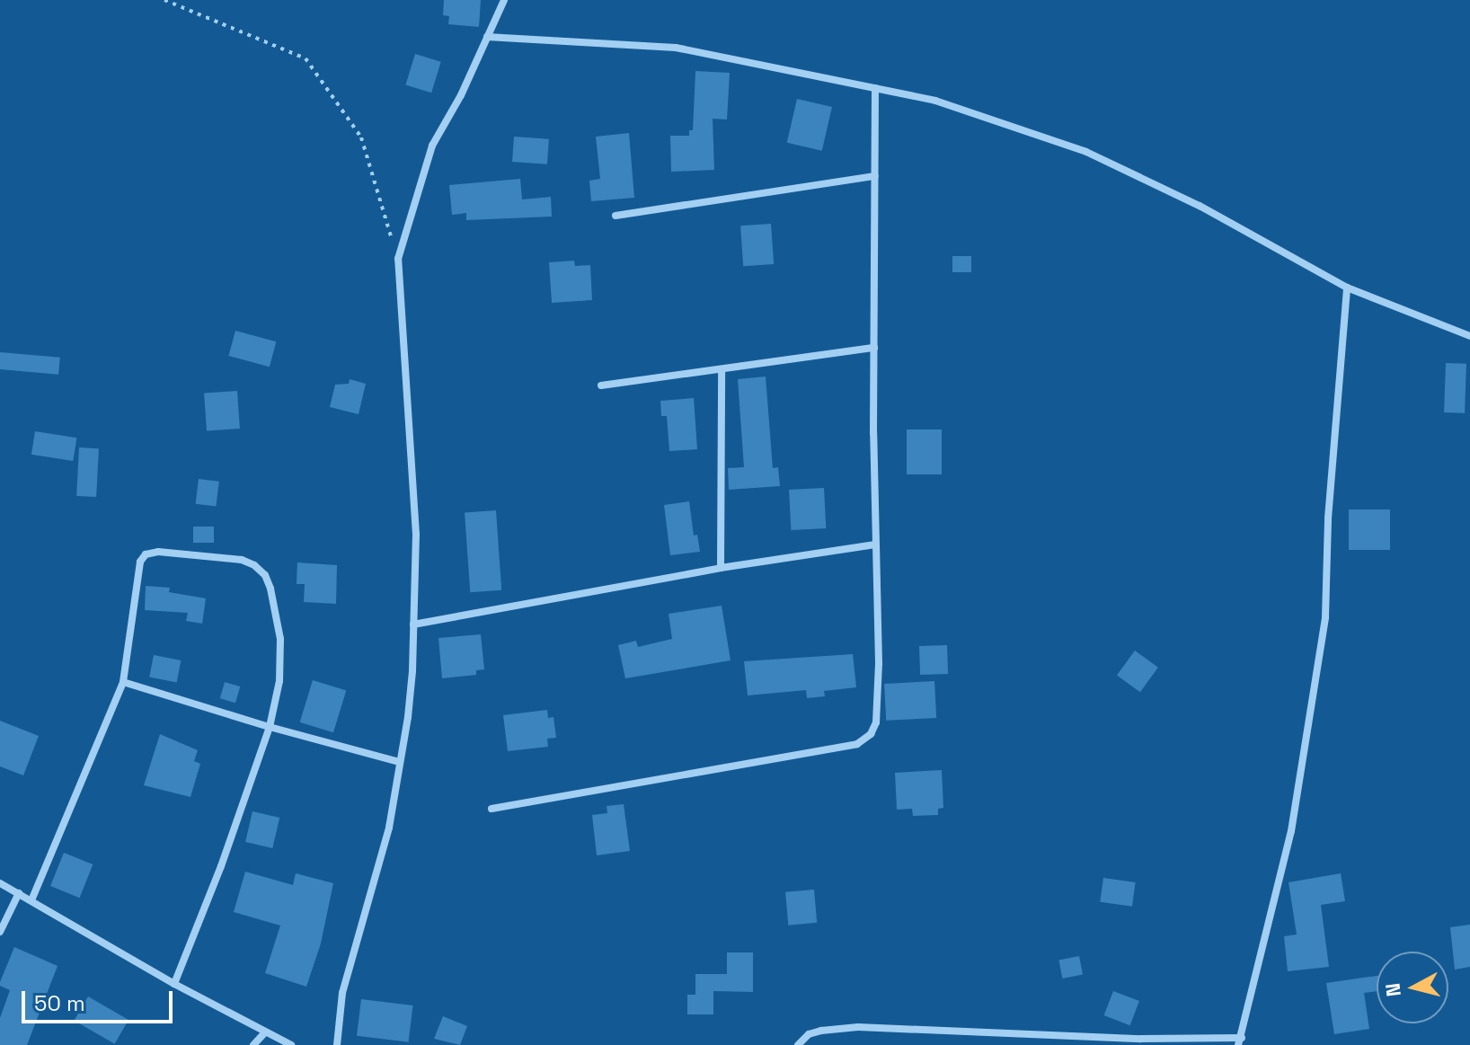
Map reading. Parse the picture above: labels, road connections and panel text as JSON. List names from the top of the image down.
{
  "scale_bar": "50 m",
  "north": "left"
}
